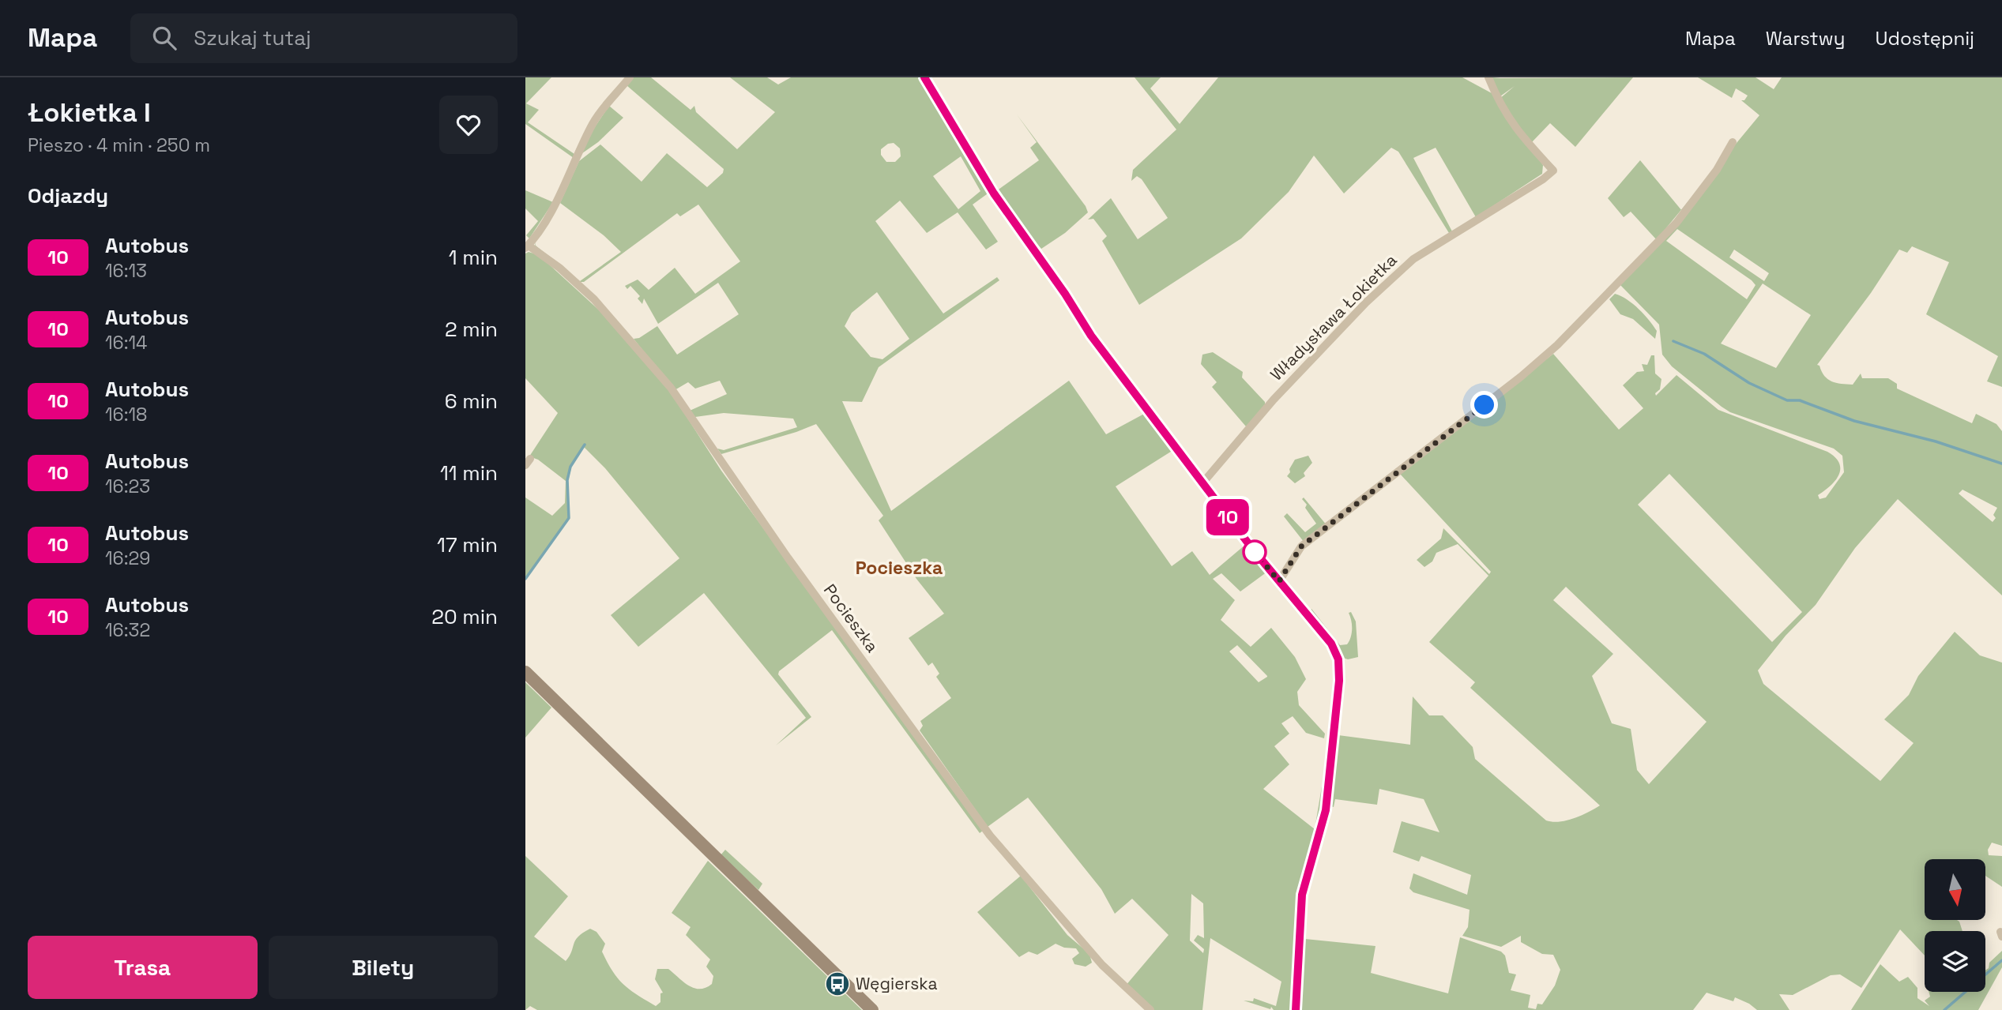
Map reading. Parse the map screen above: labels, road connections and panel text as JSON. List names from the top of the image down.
{
  "streets": {
    "street": ["Władysława Łokietka", "Pocieszka"]
  },
  "districts": ["Pocieszka"],
  "places": {
    "bus stop": ["Węgierska"]
  },
  "lines": ["bus line 10"],
  "north": "bottom",
  "page": {
    "header": "Mapa",
    "search": "Szukaj tutaj",
    "nav": ["Mapa", "Warstwy", "Udostępnij"],
    "heading": [
      ["Łokietka I", "Pieszo · 4 min · 250 m"],
      "Odjazdy"
    ],
    "on_map": "10",
    "list": [
      {
        "mark": "10",
        "name": "Autobus",
        "note": "16:13",
        "value": "1 min"
      },
      {
        "mark": "10",
        "name": "Autobus",
        "note": "16:14",
        "value": "2 min"
      },
      {
        "mark": "10",
        "name": "Autobus",
        "note": "16:18",
        "value": "6 min"
      },
      {
        "mark": "10",
        "name": "Autobus",
        "note": "16:23",
        "value": "11 min"
      },
      {
        "mark": "10",
        "name": "Autobus",
        "note": "16:29",
        "value": "17 min"
      },
      {
        "mark": "10",
        "name": "Autobus",
        "note": "16:32",
        "value": "20 min"
      }
    ],
    "buttons": ["Trasa", "Bilety"]
  }
}
